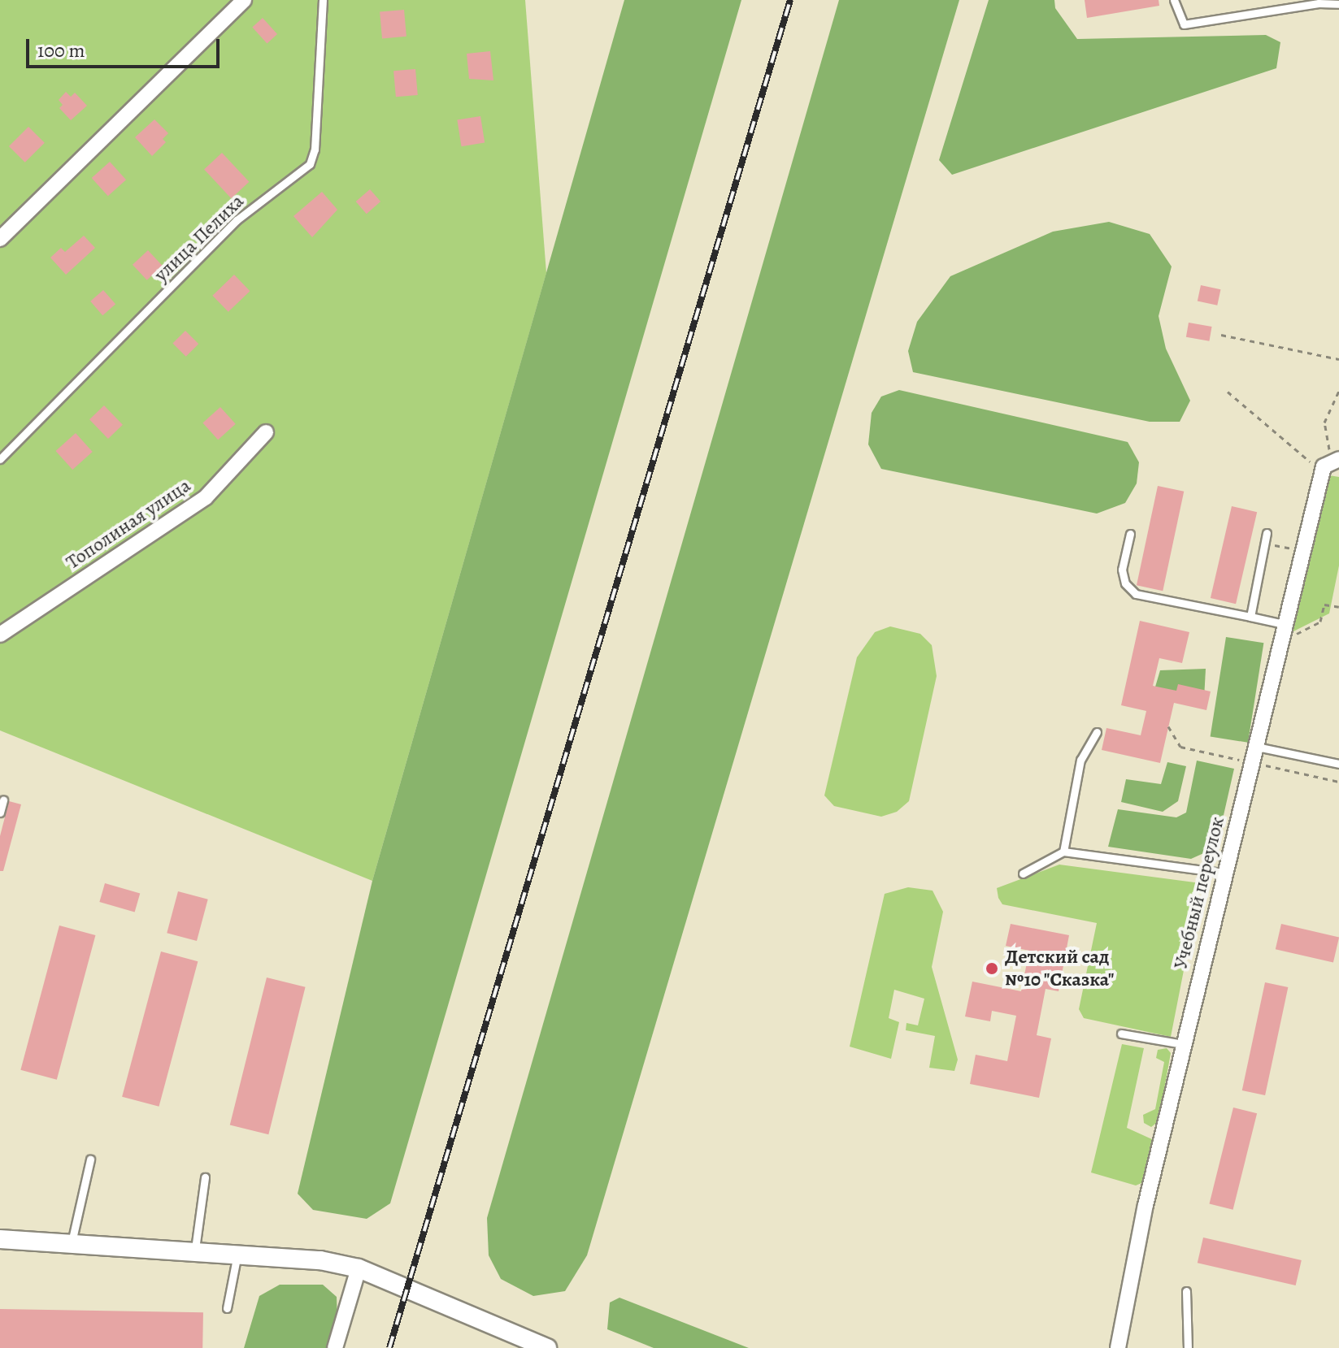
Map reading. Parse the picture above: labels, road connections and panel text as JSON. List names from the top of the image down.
{
  "streets": {
    "street": ["Тополиная улица", "Учебный переулок"],
    "lane": ["улица Пелиха"]
  },
  "places": ["Детский сад №10 \"Сказка\""],
  "scale_bar": "100 m"
}
